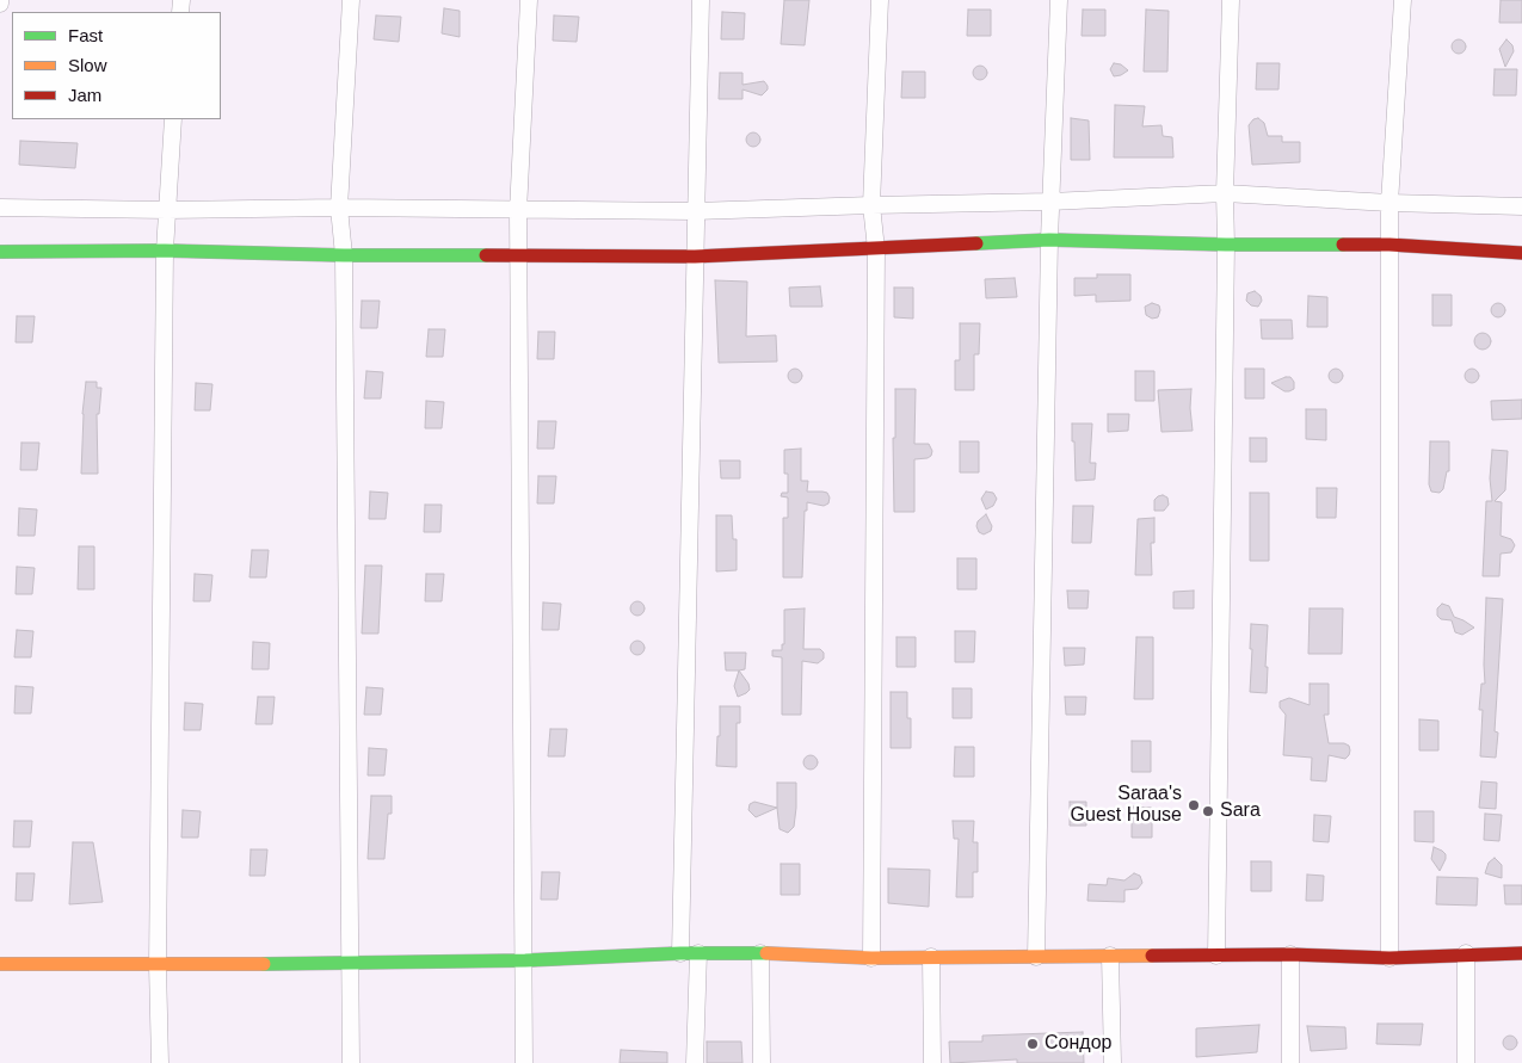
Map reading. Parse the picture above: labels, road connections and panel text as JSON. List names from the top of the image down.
{
  "places": ["Saraa's Guest House", "Sara", "Сондор"],
  "legend": ["Fast", "Slow", "Jam"]
}
